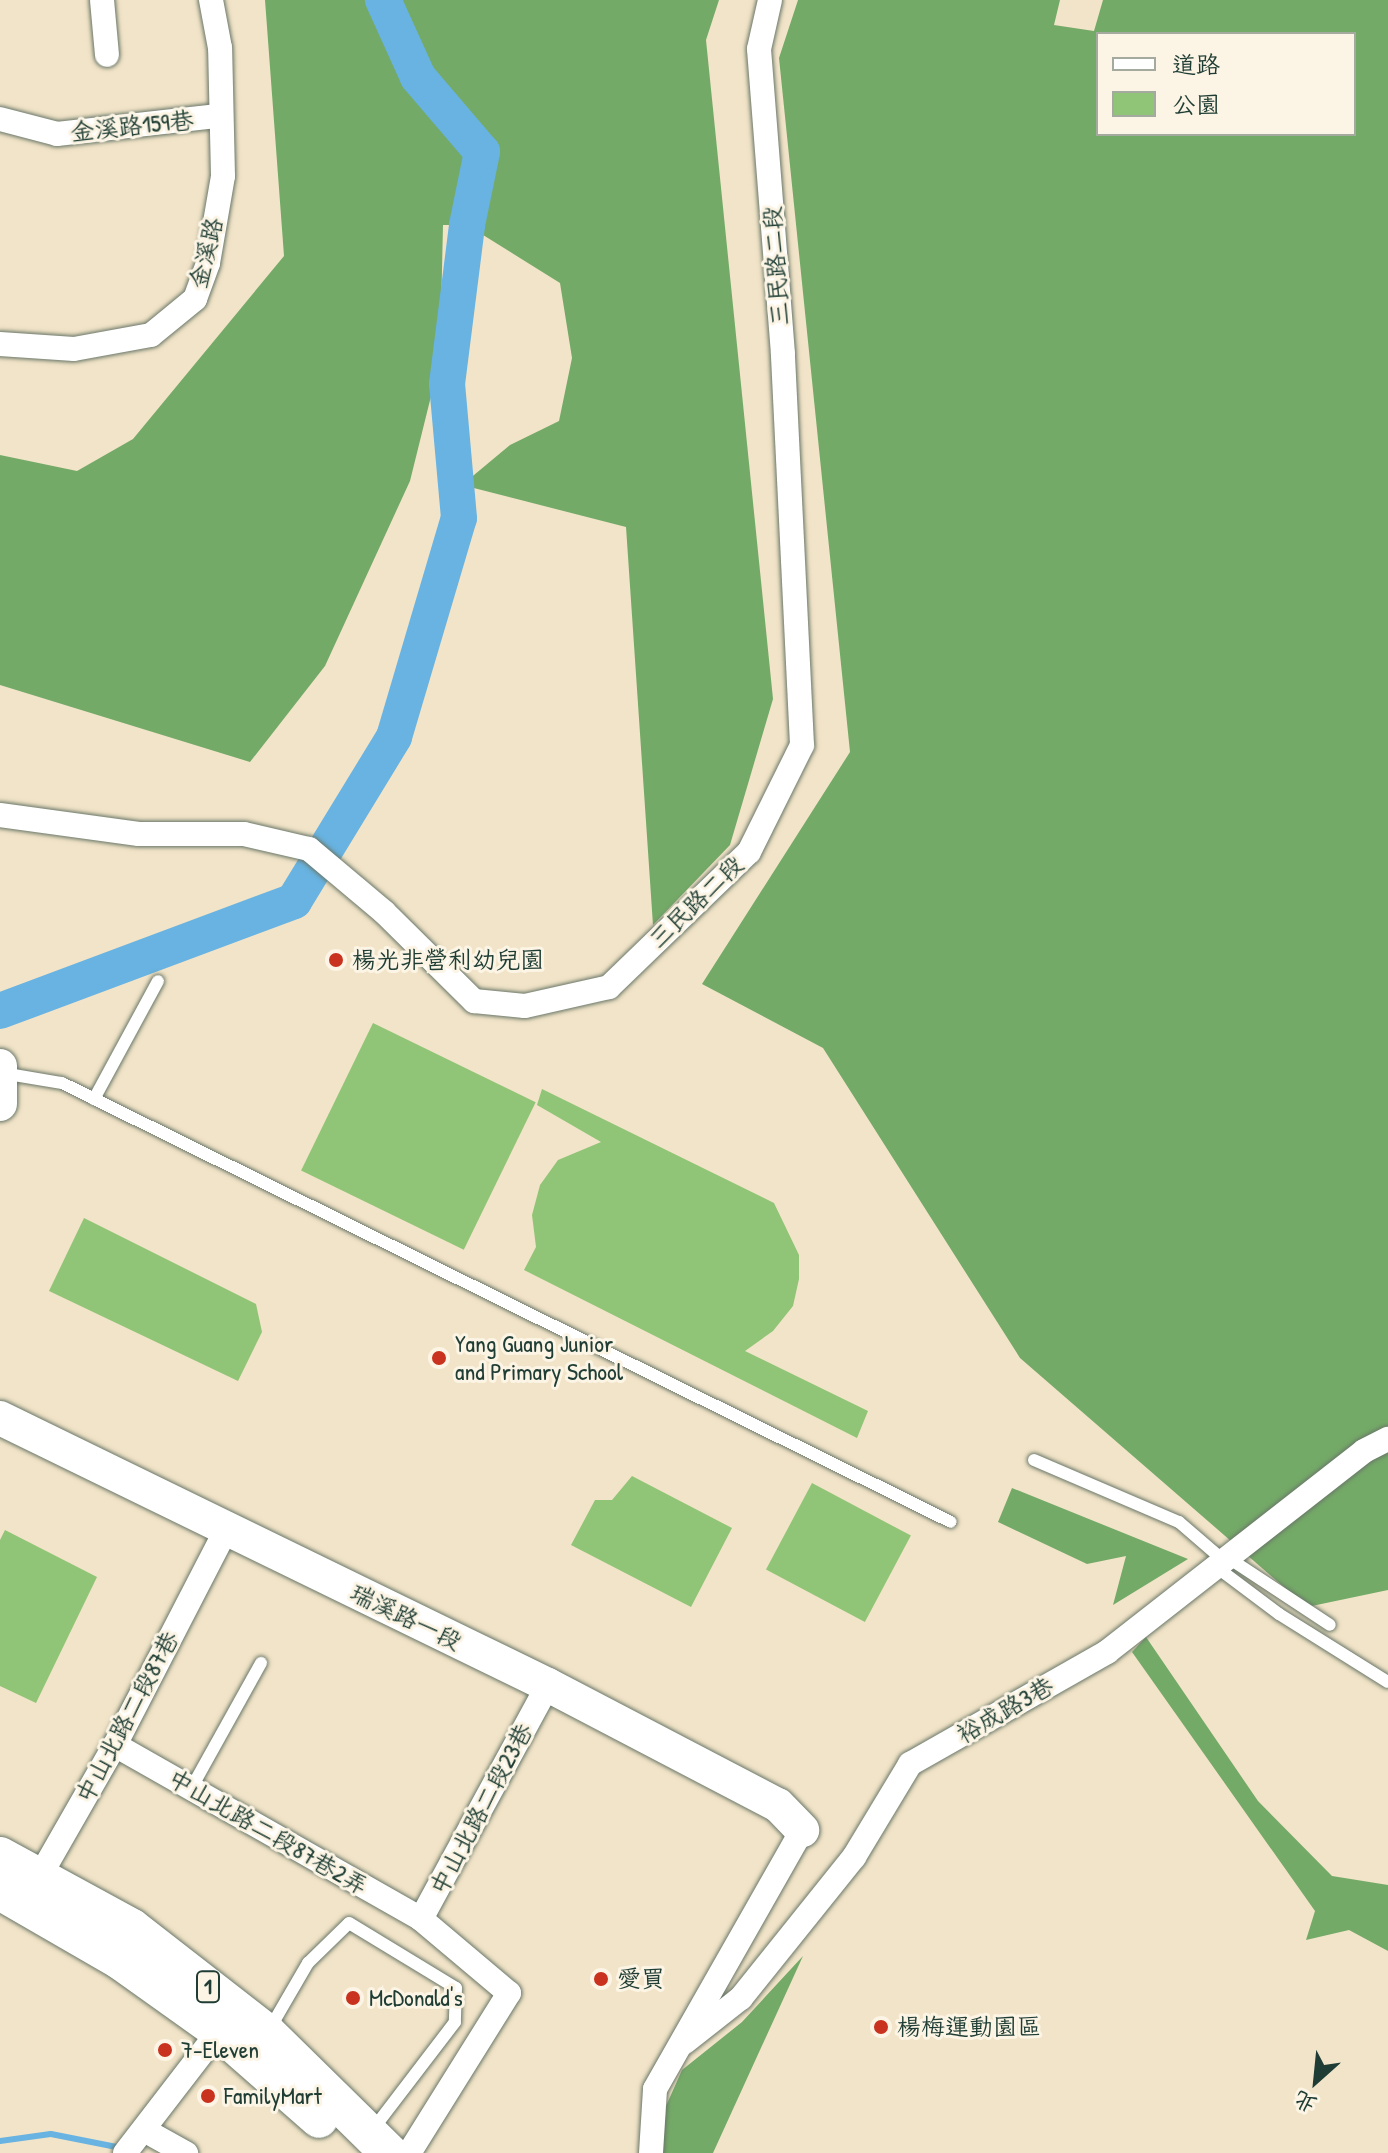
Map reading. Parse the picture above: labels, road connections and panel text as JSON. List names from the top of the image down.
{
  "streets": {
    "main road": ["1"],
    "street": [
      "金溪路159巷",
      "金溪路",
      "三民路二段",
      "瑞溪路一段",
      "裕成路3巷",
      "中山北路二段87巷",
      "中山北路二段23巷",
      "中山北路二段87巷2弄"
    ]
  },
  "crossings": [
    ["金溪路159巷", "金溪路"],
    ["瑞溪路一段", "裕成路3巷"],
    ["瑞溪路一段", "中山北路二段87巷"],
    ["瑞溪路一段", "中山北路二段23巷"],
    ["中山北路二段87巷", "中山北路二段87巷2弄"],
    ["中山北路二段87巷", "1"],
    ["中山北路二段23巷", "中山北路二段87巷2弄"]
  ],
  "places": [
    "楊光非營利幼兒園",
    "Yang Guang Junior and Primary School",
    "愛買",
    "McDonald's",
    "楊梅運動園區",
    "7-Eleven",
    "FamilyMart"
  ],
  "legend": ["道路", "公園"],
  "north": "bottom left"
}
